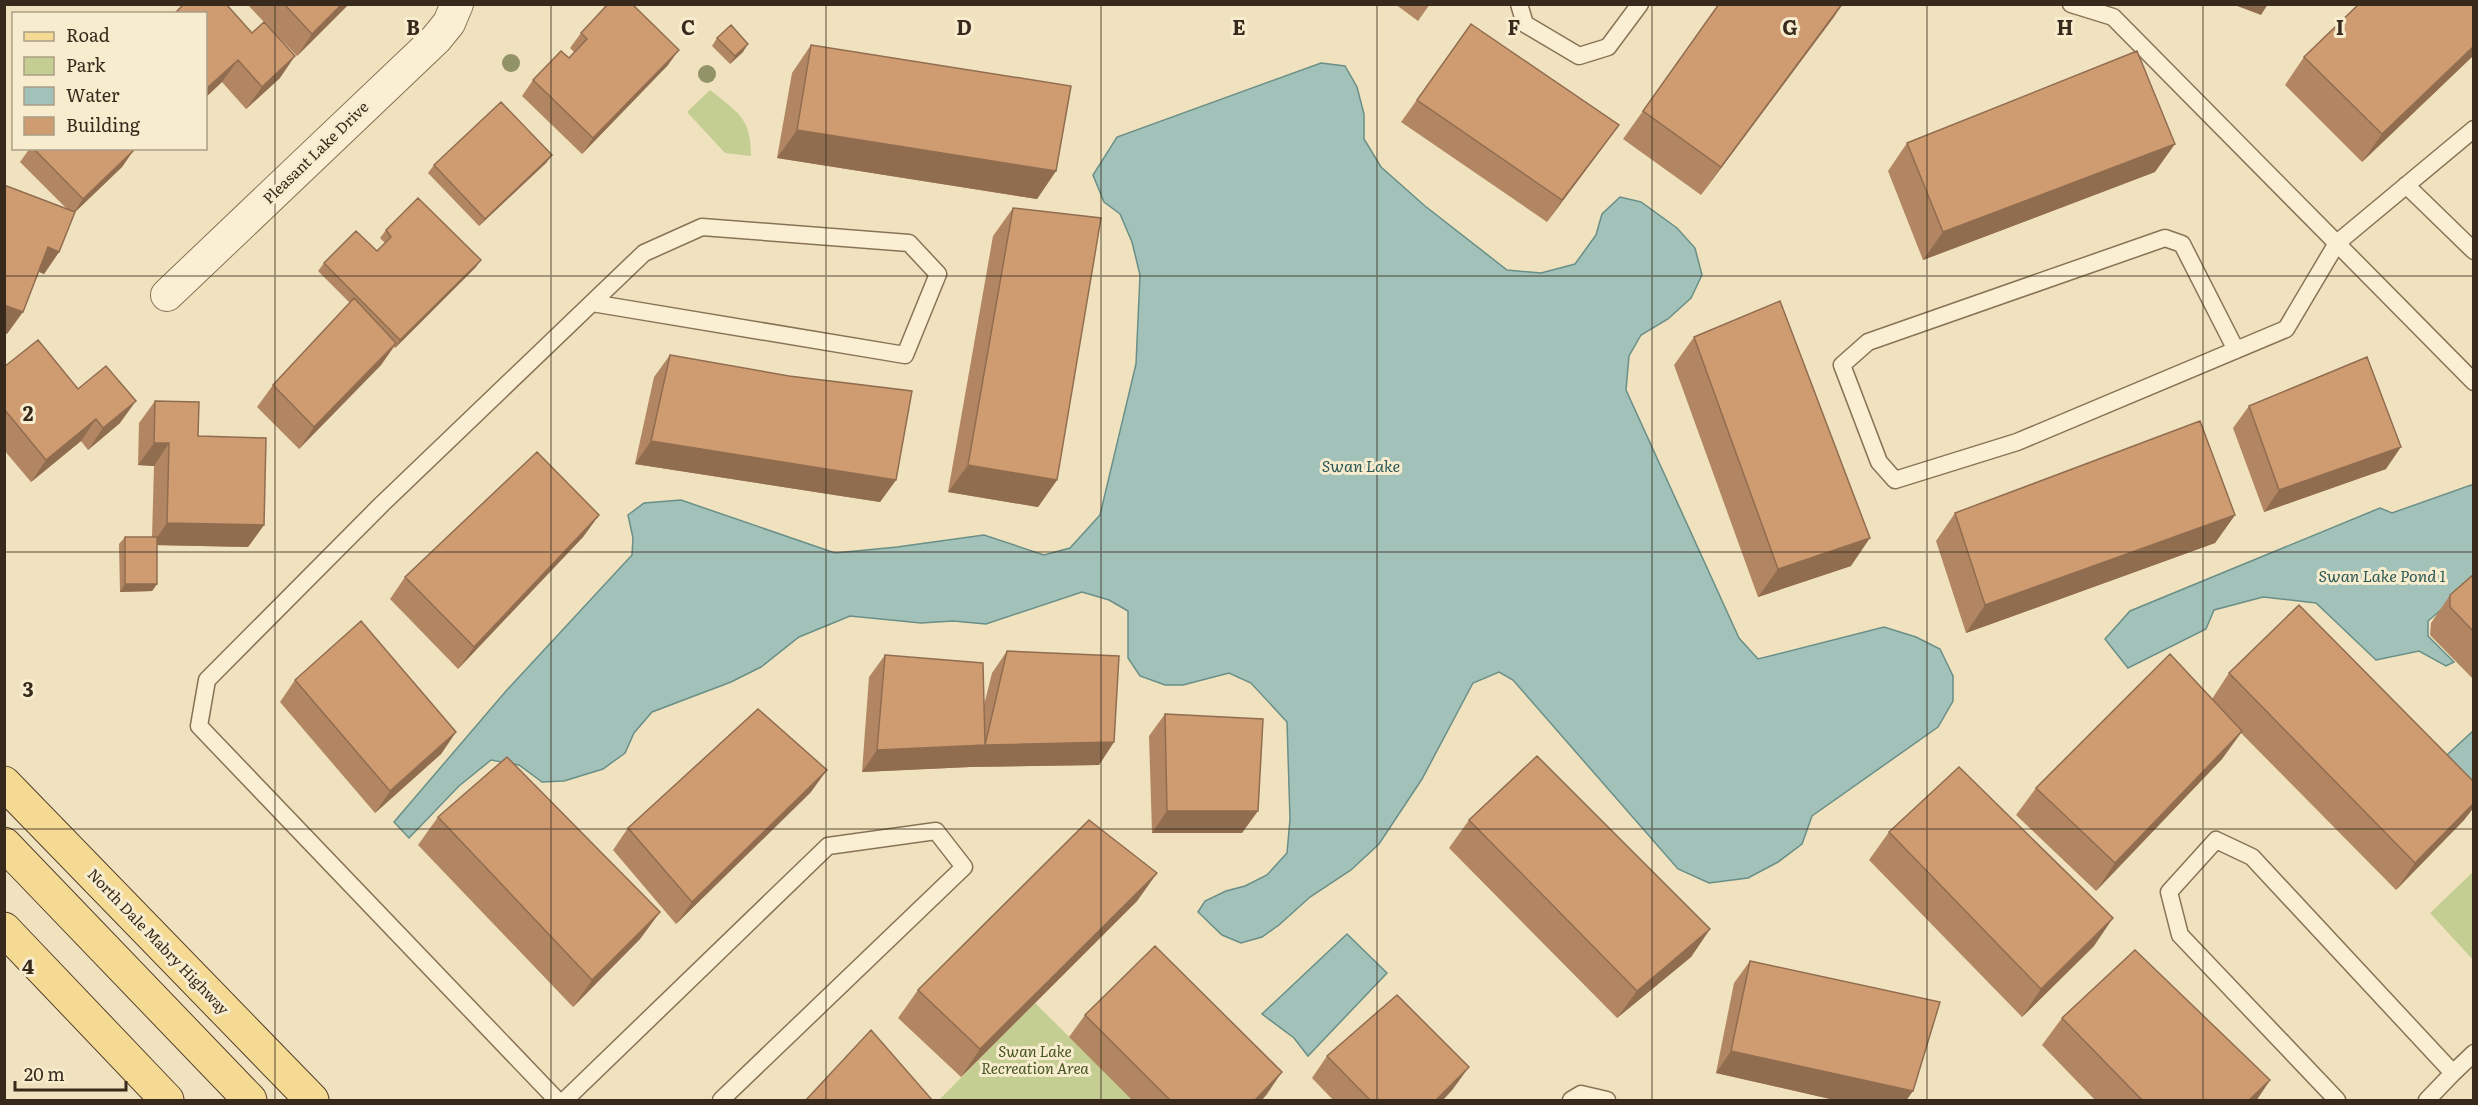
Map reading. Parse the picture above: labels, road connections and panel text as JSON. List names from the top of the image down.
{
  "streets": {
    "main road": ["North Dale Mabry Highway"],
    "street": ["Pleasant Lake Drive"]
  },
  "water": ["Swan Lake", "Swan Lake Pond 1"],
  "parks": ["Swan Lake Recreation Area"],
  "legend": [
    "Road",
    "Park",
    "Water",
    "Building"
  ],
  "scale_bar": "20 m",
  "grid": {
    "columns": [
      "B",
      "C",
      "D",
      "E",
      "F",
      "G",
      "H",
      "I"
    ],
    "rows": ["2", "3", "4"]
  }
}
